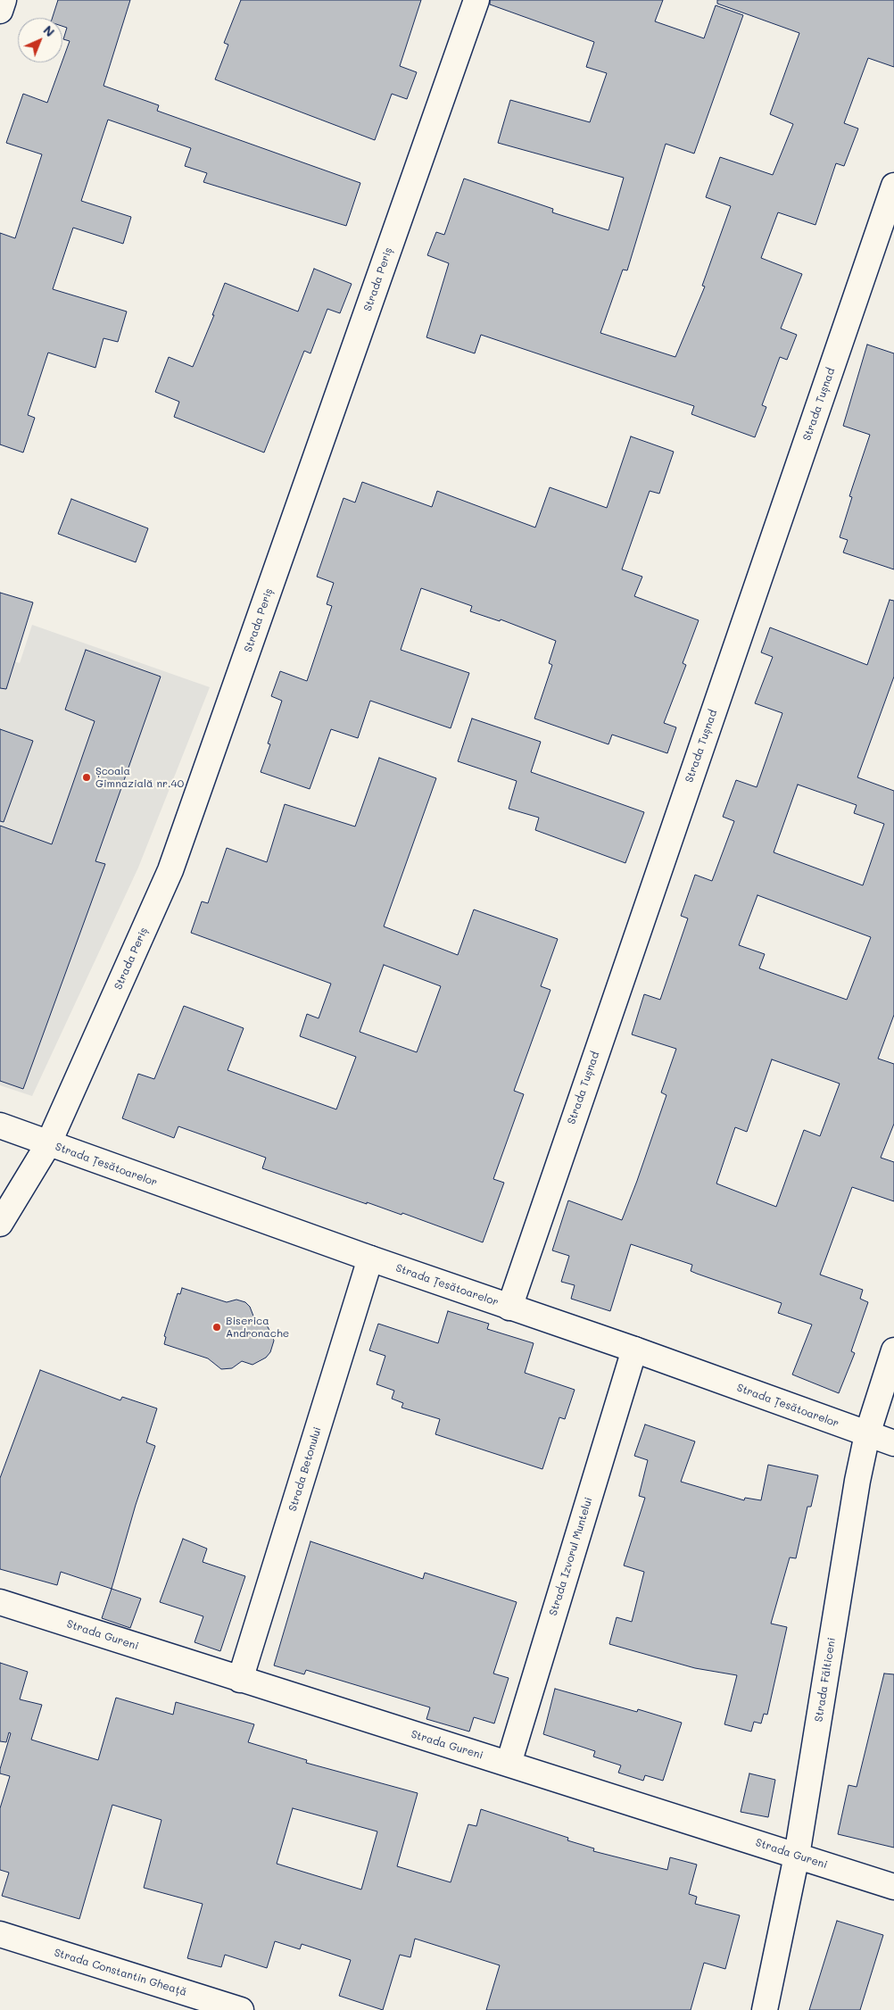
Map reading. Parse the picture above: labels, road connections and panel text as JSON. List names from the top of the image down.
{
  "streets": {
    "street": [
      "Strada Periș",
      "Strada Tușnad",
      "Strada Țesătoarelor",
      "Strada Betonului",
      "Strada Izvorul Muntelui",
      "Strada Gureni",
      "Strada Fălticeni",
      "Strada Constantin Gheață"
    ]
  },
  "crossings": [
    ["Strada Periș", "Strada Țesătoarelor"],
    ["Strada Tușnad", "Strada Țesătoarelor"],
    ["Strada Țesătoarelor", "Strada Betonului"],
    ["Strada Țesătoarelor", "Strada Izvorul Muntelui"],
    ["Strada Țesătoarelor", "Strada Fălticeni"],
    ["Strada Betonului", "Strada Gureni"],
    ["Strada Izvorul Muntelui", "Strada Gureni"],
    ["Strada Gureni", "Strada Fălticeni"]
  ],
  "places": ["Școala Gimnazială nr.40", "Biserica Andronache"],
  "north": "top right"
}
